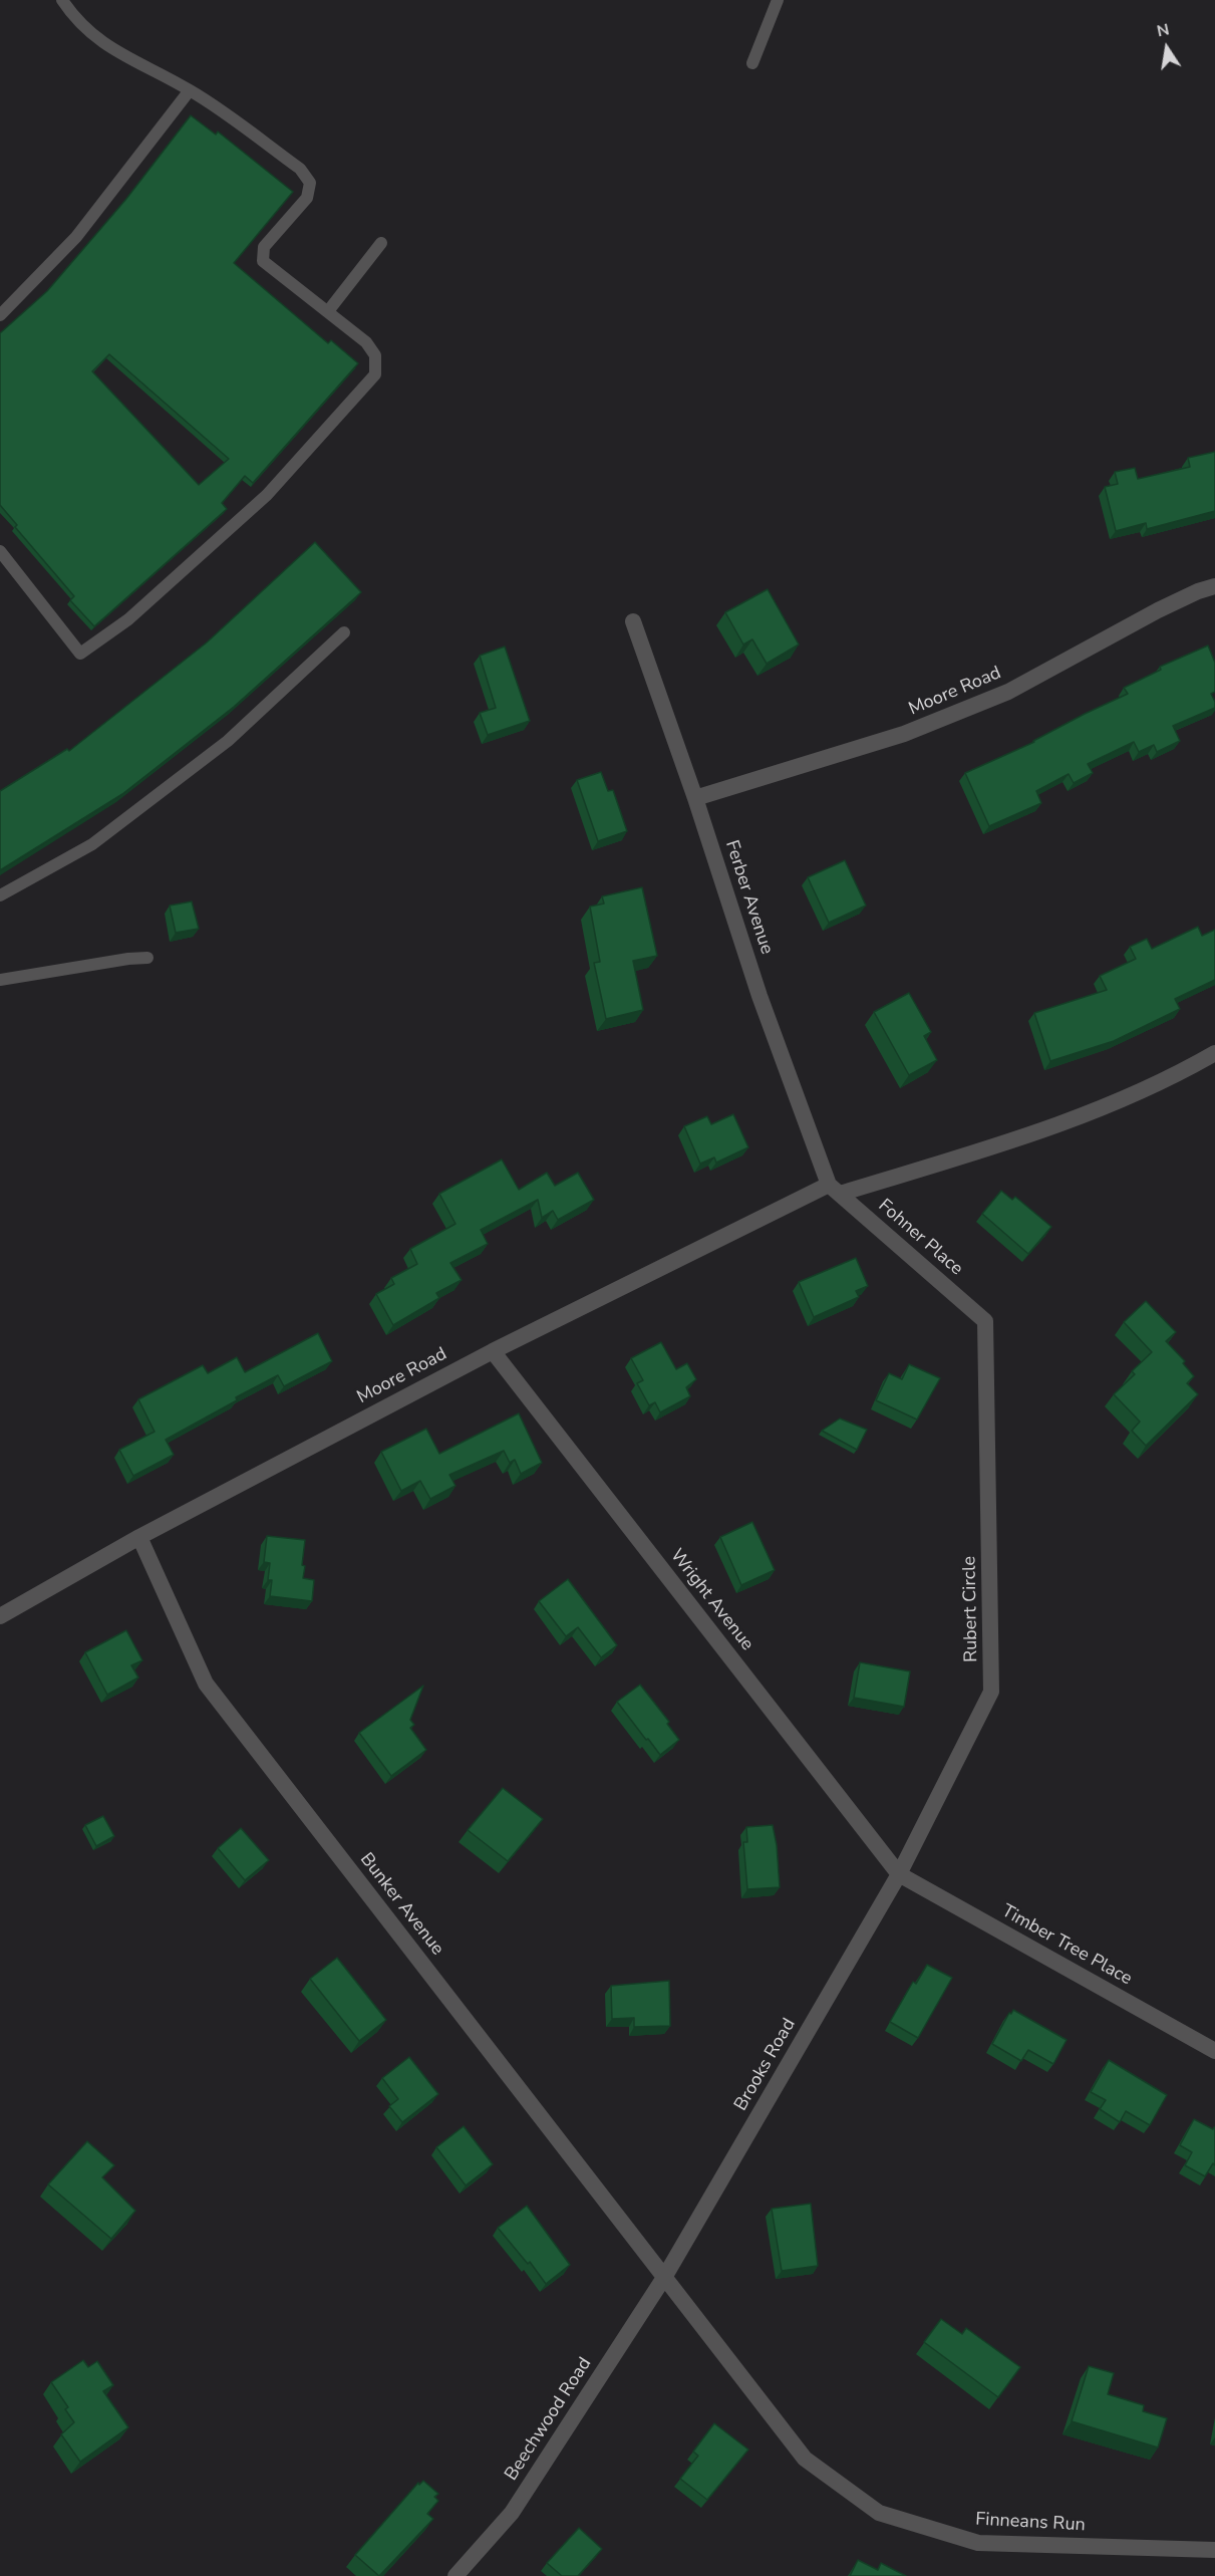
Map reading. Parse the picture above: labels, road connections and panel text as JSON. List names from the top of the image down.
{
  "streets": {
    "street": [
      "Moore Road",
      "Ferber Avenue",
      "Fohner Place",
      "Wright Avenue",
      "Rubert Circle",
      "Bunker Avenue",
      "Timber Tree Place",
      "Brooks Road",
      "Beechwood Road",
      "Finneans Run"
    ]
  },
  "crossings": [
    ["Moore Road", "Ferber Avenue"],
    ["Moore Road", "Fohner Place"],
    ["Moore Road", "Wright Avenue"],
    ["Moore Road", "Bunker Avenue"],
    ["Ferber Avenue", "Fohner Place"],
    ["Fohner Place", "Rubert Circle"],
    ["Wright Avenue", "Rubert Circle"],
    ["Wright Avenue", "Timber Tree Place"],
    ["Wright Avenue", "Brooks Road"],
    ["Rubert Circle", "Timber Tree Place"],
    ["Rubert Circle", "Brooks Road"],
    ["Bunker Avenue", "Brooks Road"],
    ["Bunker Avenue", "Beechwood Road"],
    ["Bunker Avenue", "Finneans Run"],
    ["Timber Tree Place", "Brooks Road"],
    ["Brooks Road", "Beechwood Road"],
    ["Brooks Road", "Finneans Run"],
    ["Beechwood Road", "Finneans Run"]
  ],
  "north": "top"
}
